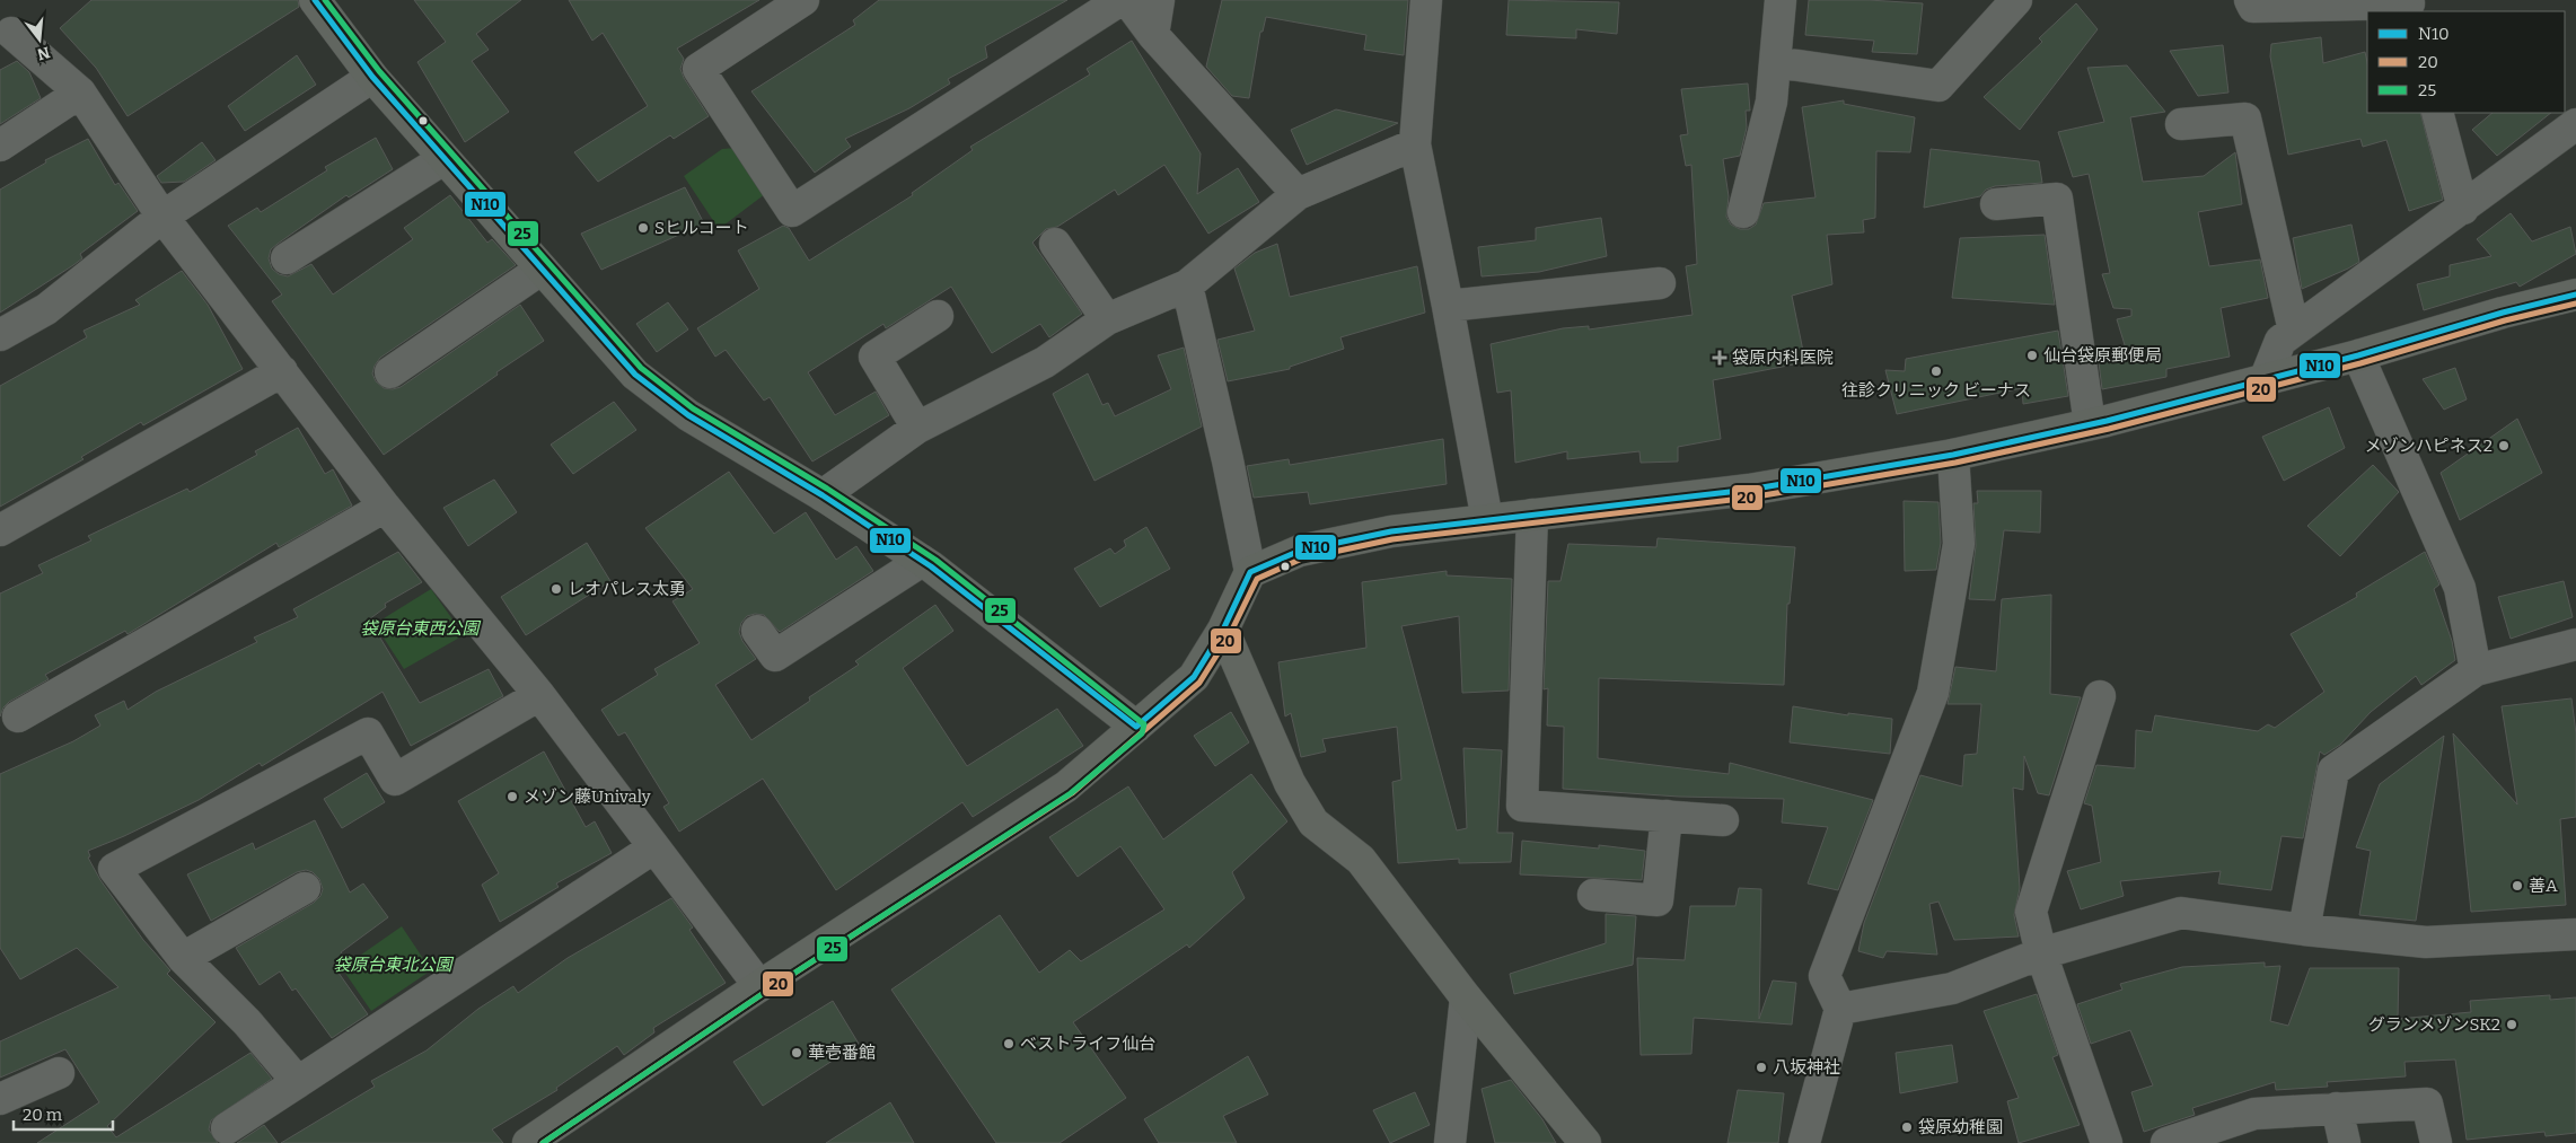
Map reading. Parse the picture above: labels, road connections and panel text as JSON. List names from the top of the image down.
{
  "parks": ["袋原台東西公園", "袋原台東北公園"],
  "places": {
    "other": [
      "Sヒルコート",
      "仙台袋原郵便局",
      "往診クリニック ビーナス",
      "メゾンハピネス2",
      "レオパレス太勇",
      "メゾン藤Univaly",
      "善A",
      "グランメゾンSK2",
      "ベストライフ仙台",
      "華壱番館",
      "八坂神社",
      "袋原幼稚園"
    ],
    "health": ["袋原内科医院"]
  },
  "lines": ["transit line N10", "transit line 25", "transit line 20"],
  "legend": ["N10", "20", "25"],
  "scale_bar": "20 m",
  "north": "bottom"
}
